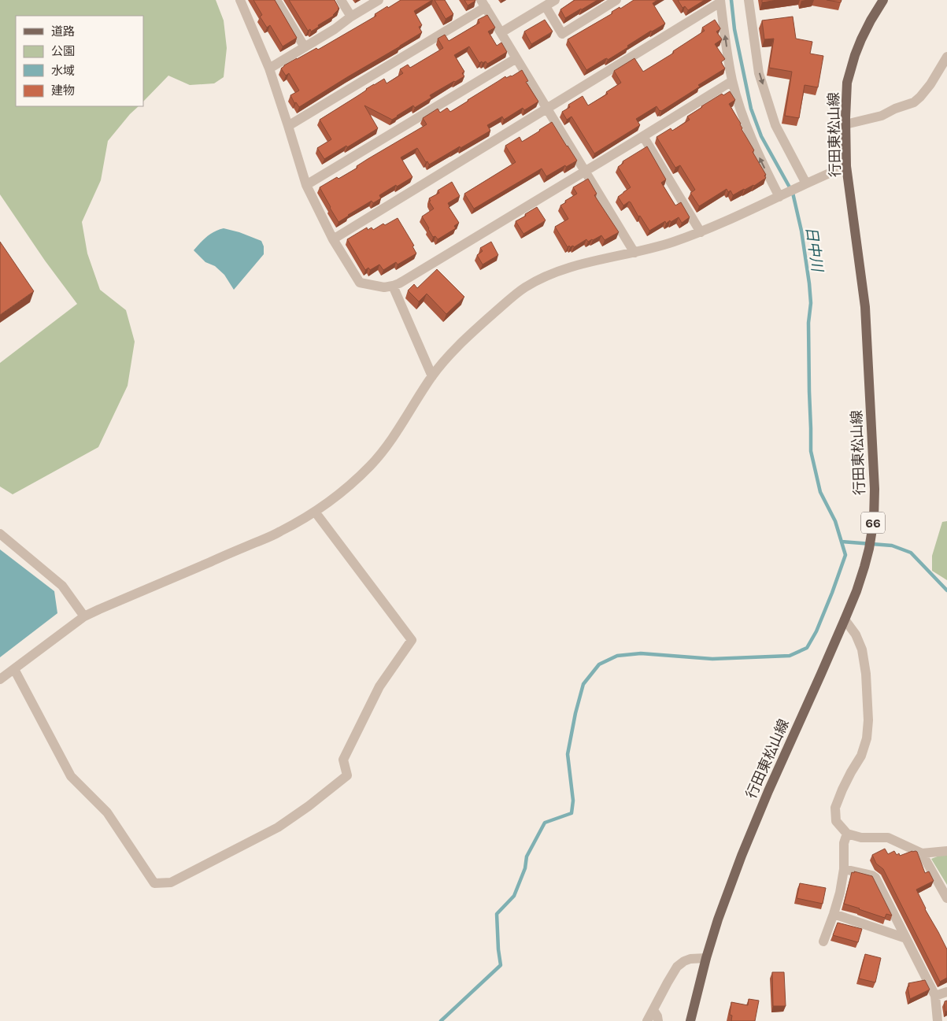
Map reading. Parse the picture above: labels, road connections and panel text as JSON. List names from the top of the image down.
{
  "streets": {
    "main road": ["行田東松山線", "66"]
  },
  "water": ["日中川"],
  "legend": [
    "道路",
    "公園",
    "水域",
    "建物"
  ]
}
